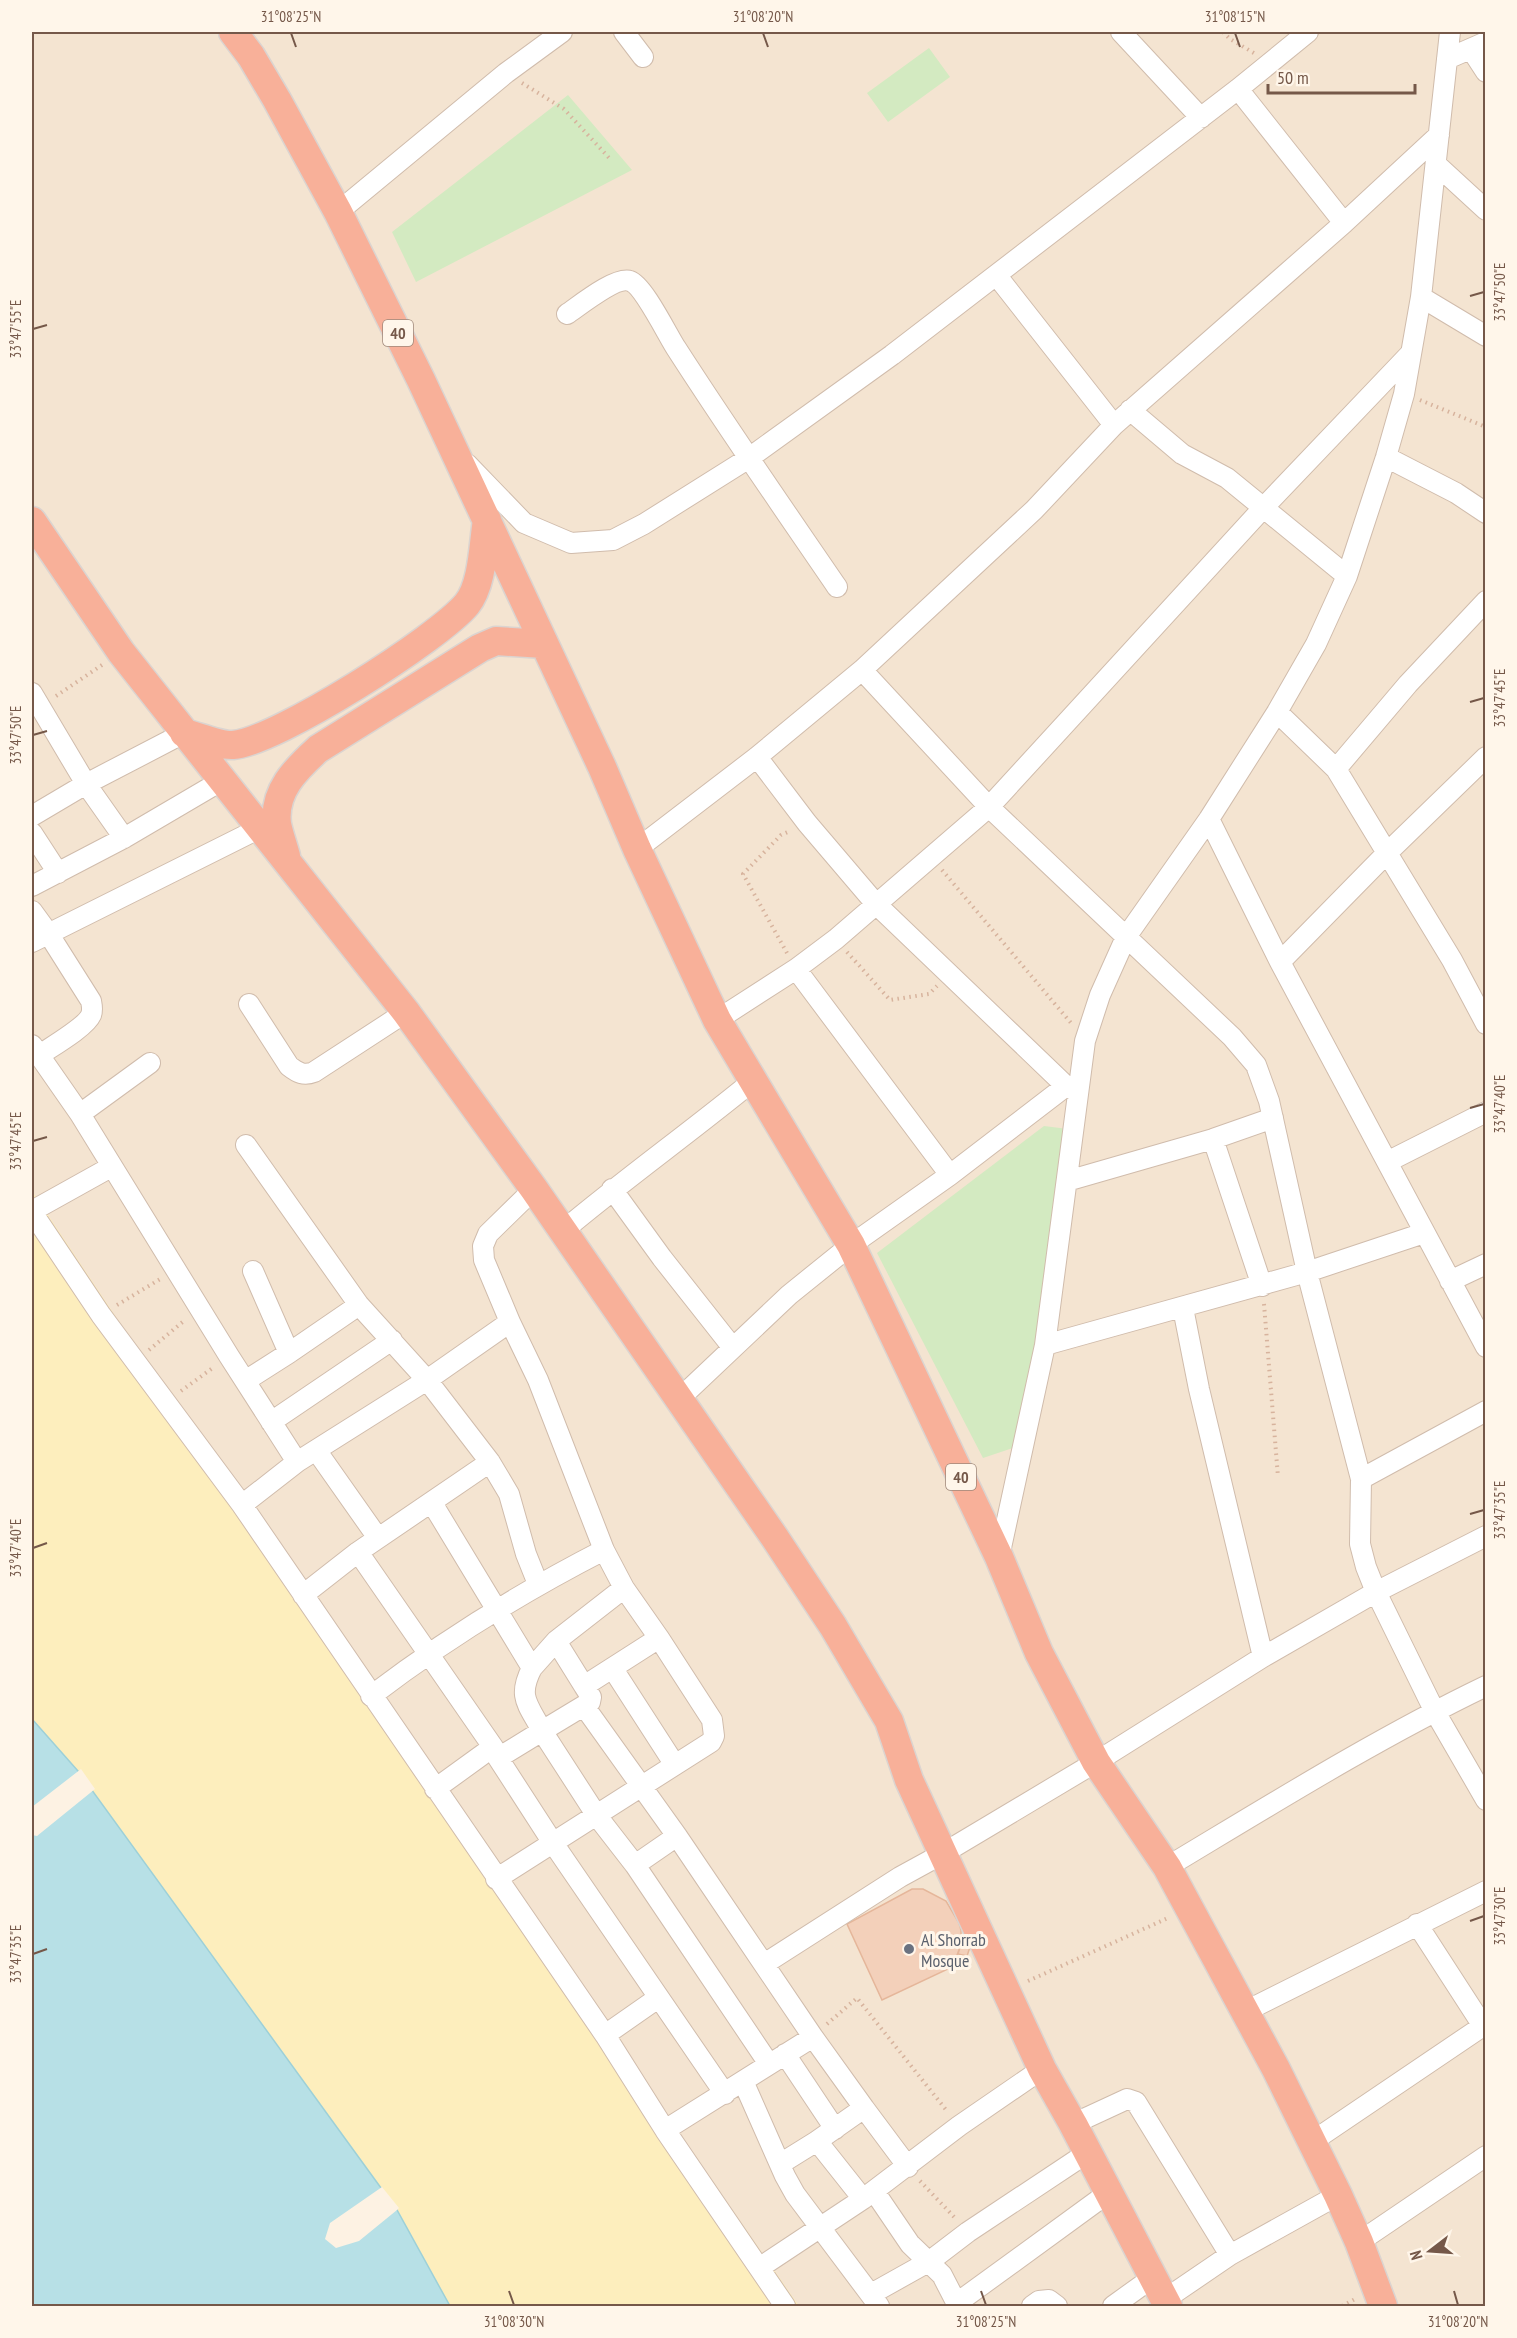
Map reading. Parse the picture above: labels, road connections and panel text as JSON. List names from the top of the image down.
{
  "streets": {
    "highway": ["40"]
  },
  "places": ["Al Shorrab Mosque"],
  "scale_bar": "50 m",
  "north": "left",
  "coordinates": [
    "31°08'25\"N",
    "31°08'20\"N",
    "31°08'15\"N",
    "33°47'50\"E",
    "33°47'55\"E",
    "33°47'45\"E",
    "33°47'40\"E",
    "33°47'35\"E",
    "33°47'30\"E",
    "31°08'30\"N"
  ]
}
